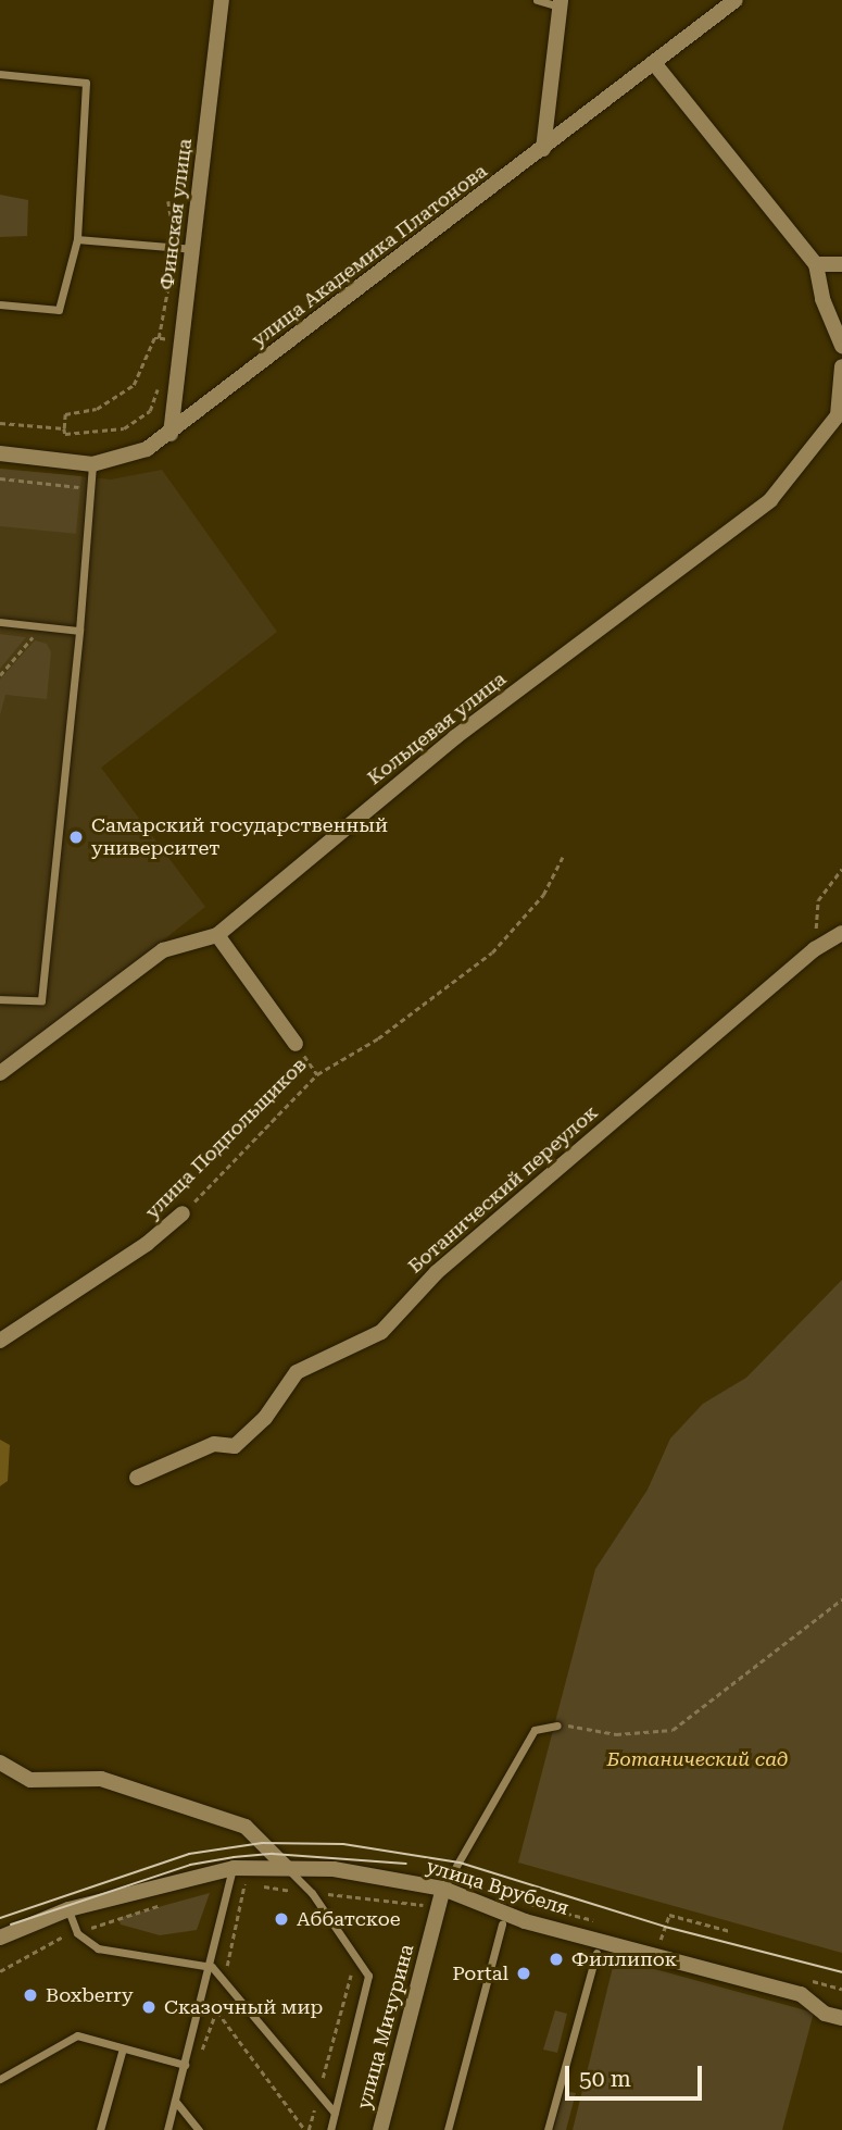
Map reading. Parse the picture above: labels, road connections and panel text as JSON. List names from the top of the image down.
{
  "streets": {
    "street": [
      "Финская улица",
      "улица Академика Платонова",
      "Кольцевая улица",
      "улица Подпольщиков",
      "Ботанический переулок",
      "улица Врубеля",
      "улица Мичурина"
    ]
  },
  "crossings": [
    ["Финская улица", "улица Академика Платонова"],
    ["улица Врубеля", "улица Мичурина"]
  ],
  "parks": ["Ботанический сад"],
  "places": [
    "Самарский государственный университет",
    "Аббатское",
    "Филлипок",
    "Portal",
    "Boxberry",
    "Сказочный мир"
  ],
  "scale_bar": "50 m"
}
